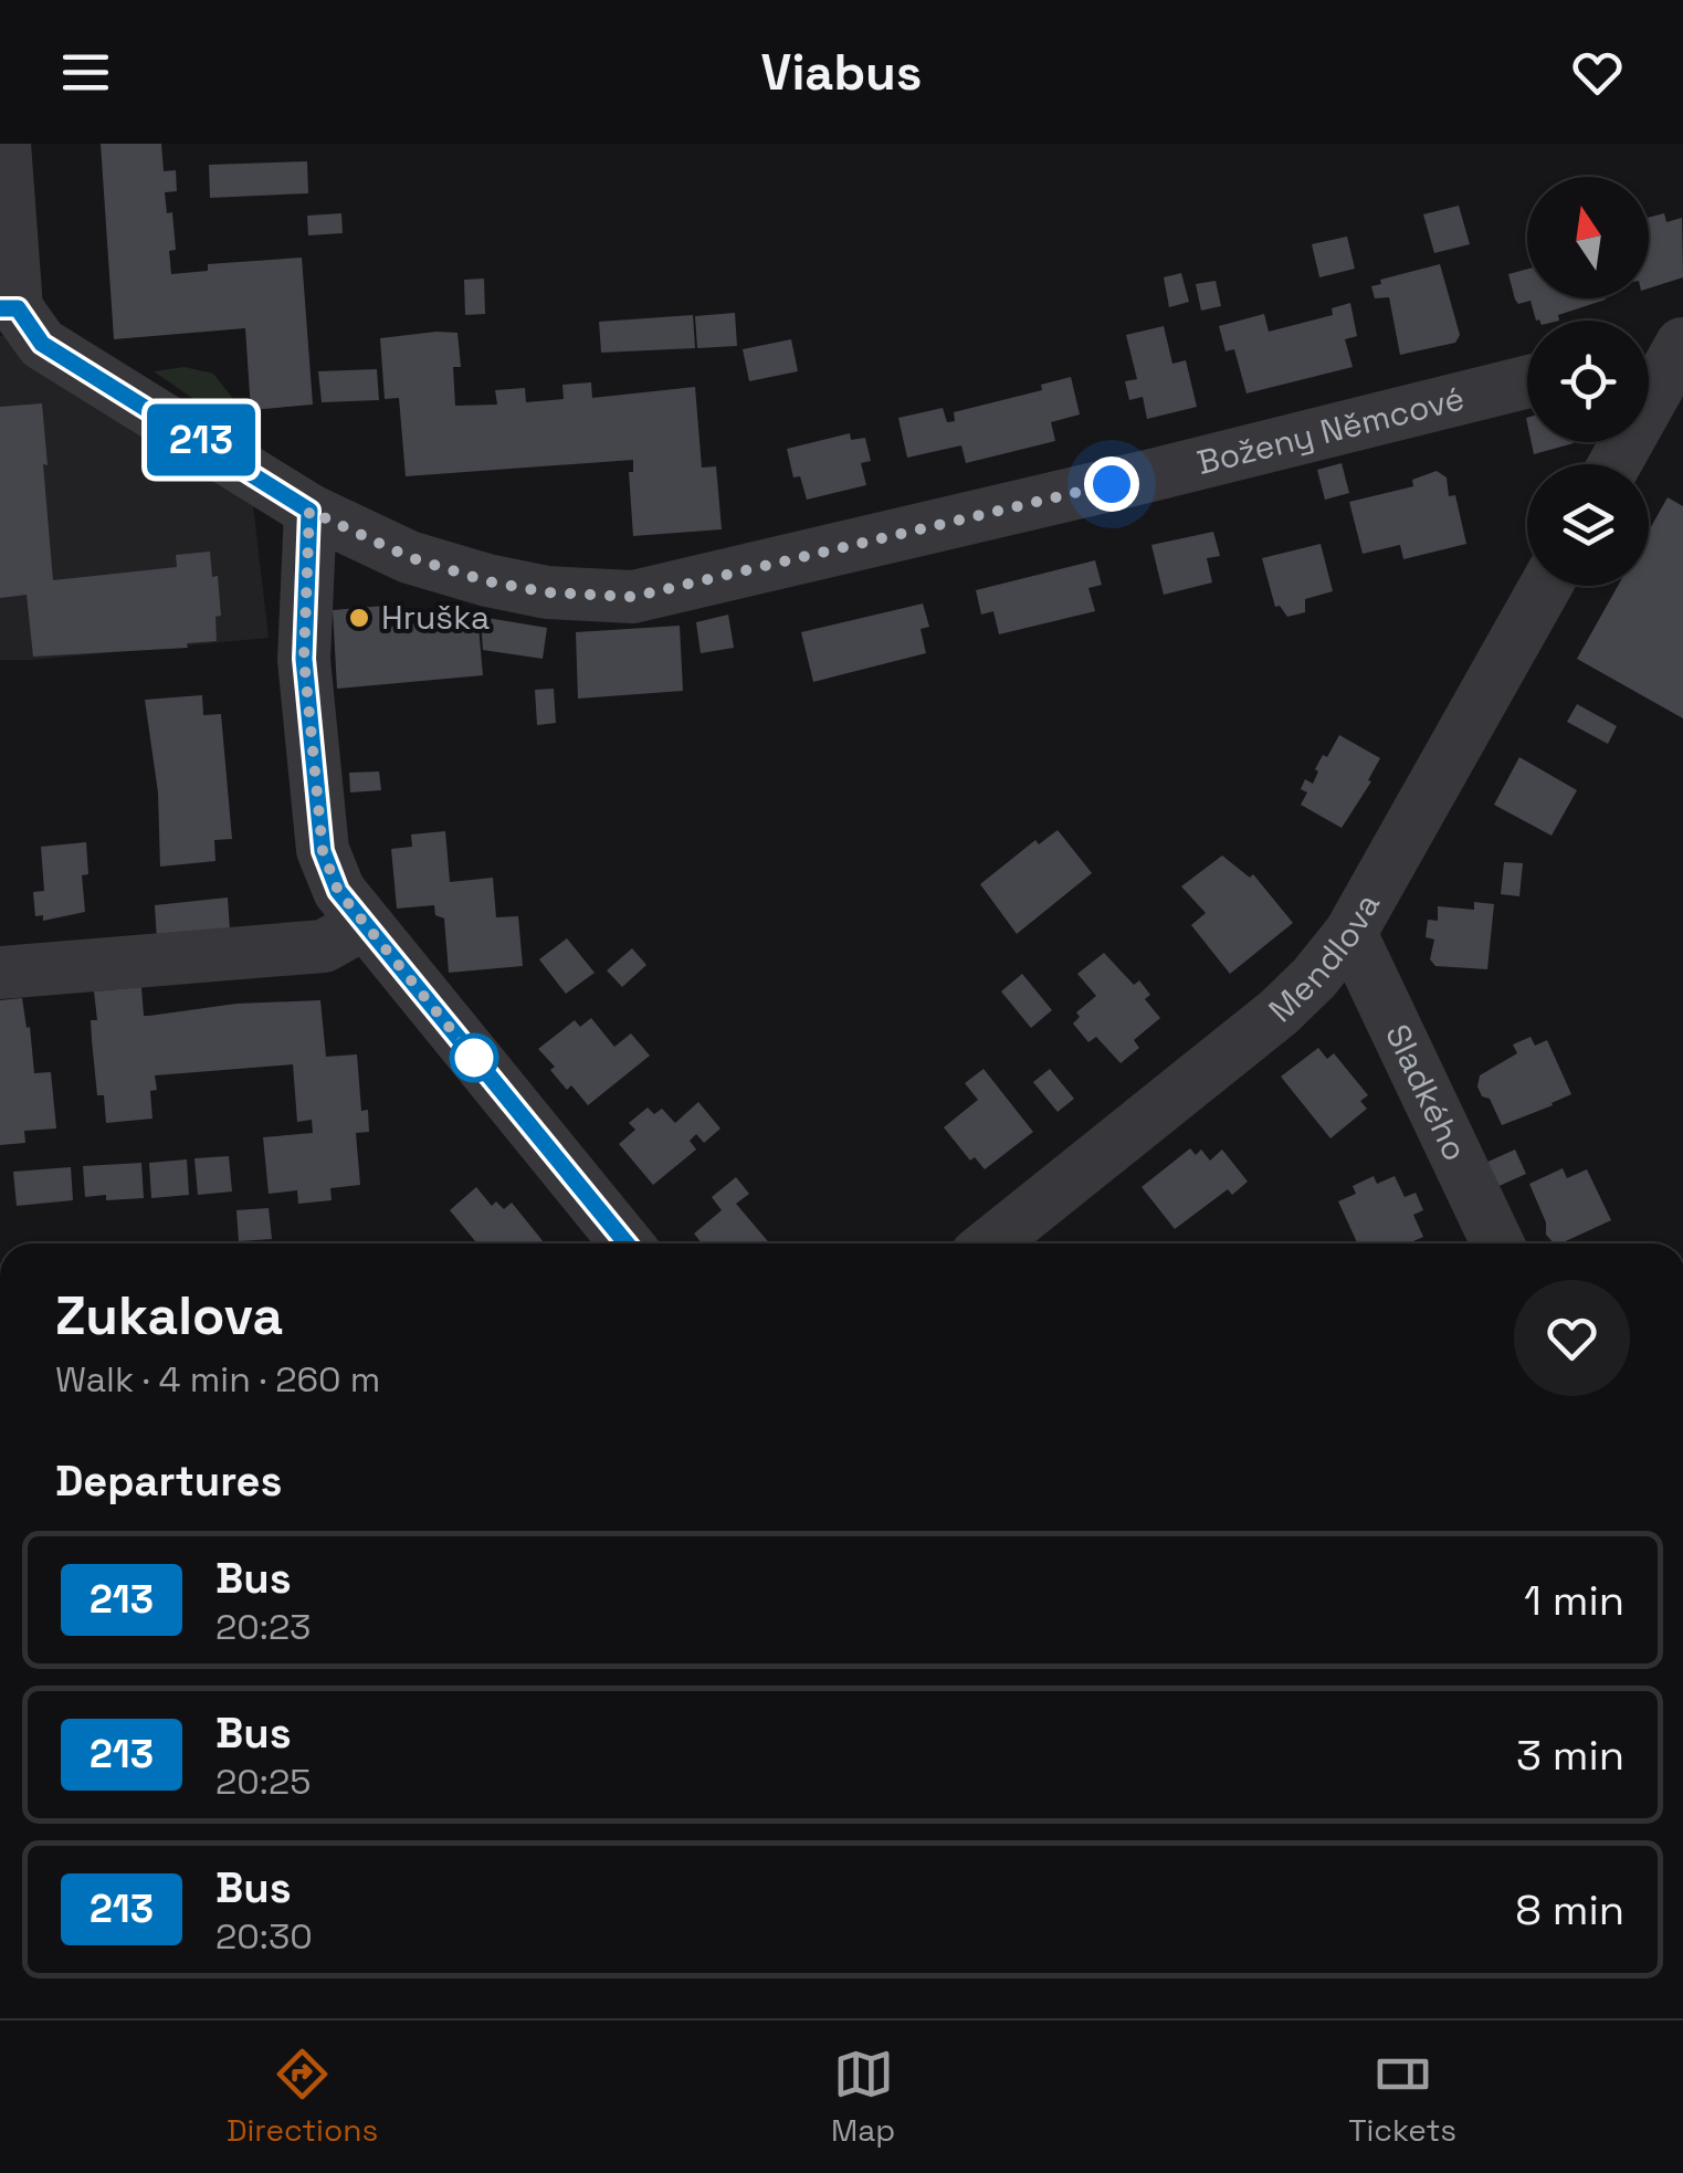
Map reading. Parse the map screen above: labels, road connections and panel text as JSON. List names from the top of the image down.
{
  "streets": {
    "street": ["Boženy Němcové", "Mendlova", "Sladkého"]
  },
  "crossings": [
    ["Mendlova", "Sladkého"]
  ],
  "places": ["Hruška"],
  "lines": ["bus line 213"],
  "north": "top",
  "page": {
    "header": "Viabus",
    "on_map": "213",
    "heading": [
      ["Zukalova", "Walk · 4 min · 260 m"],
      "Departures"
    ],
    "list": [
      {
        "mark": "213",
        "name": "Bus",
        "note": "20:23",
        "value": "1 min"
      },
      {
        "mark": "213",
        "name": "Bus",
        "note": "20:25",
        "value": "3 min"
      },
      {
        "mark": "213",
        "name": "Bus",
        "note": "20:30",
        "value": "8 min"
      }
    ],
    "tabs": ["Directions", "Map", "Tickets"]
  }
}
